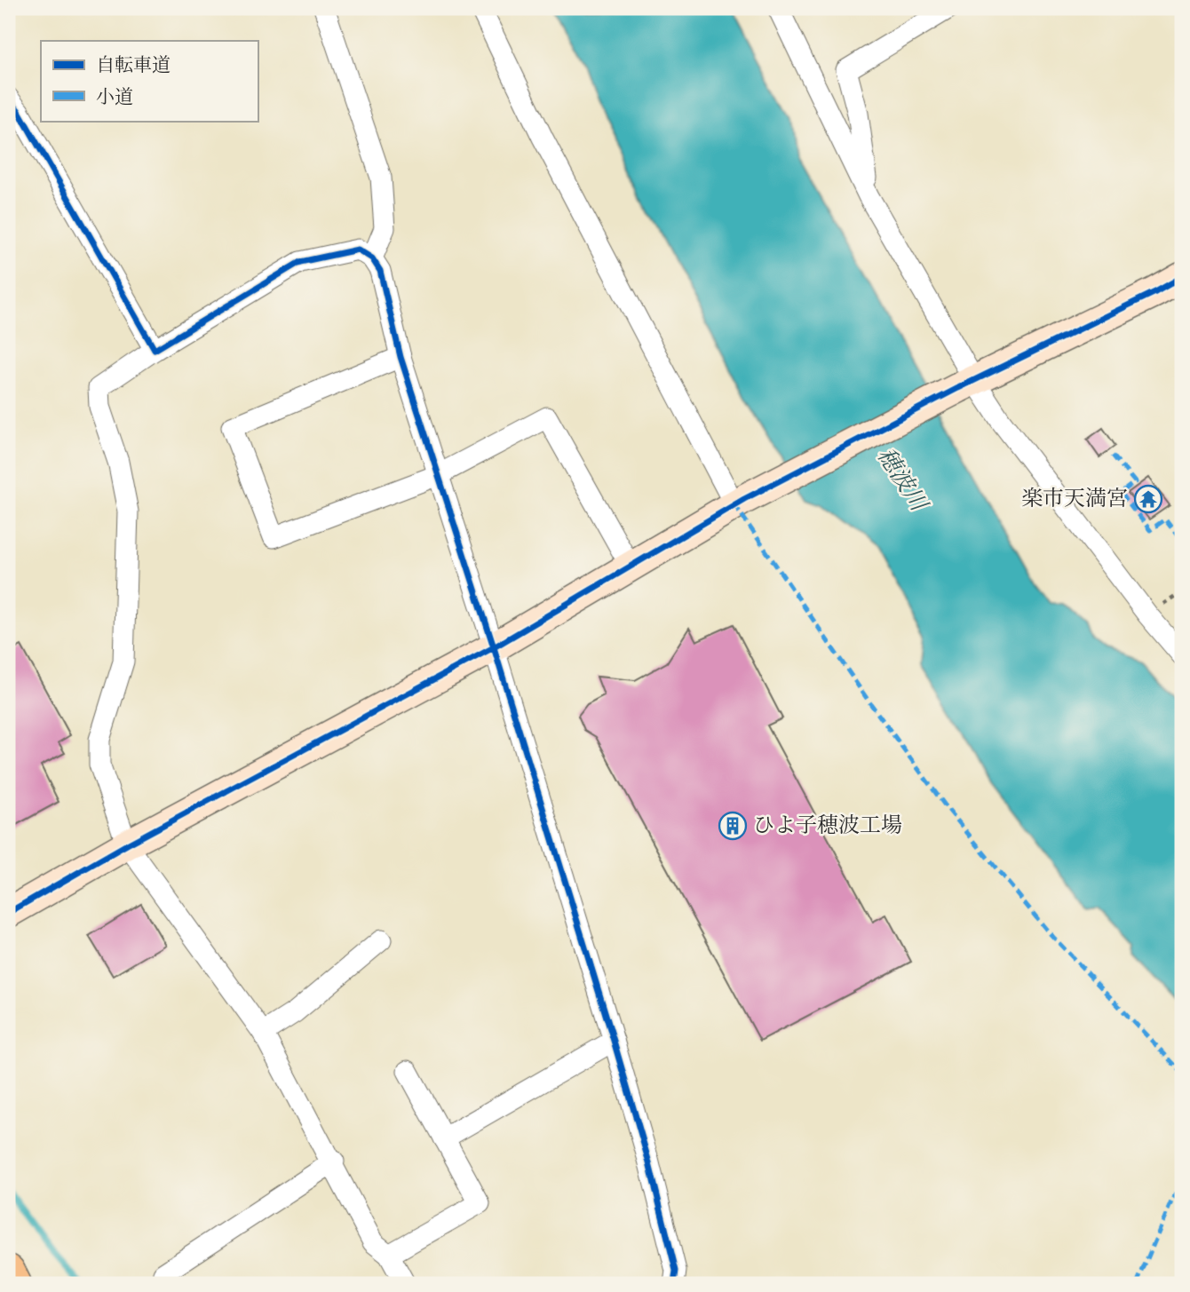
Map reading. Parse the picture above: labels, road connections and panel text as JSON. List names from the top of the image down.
{
  "water": ["穂波川"],
  "places": {
    "temple": ["楽市天満宮"],
    "building": ["ひよ子穂波工場"]
  },
  "legend": ["自転車道", "小道"]
}
